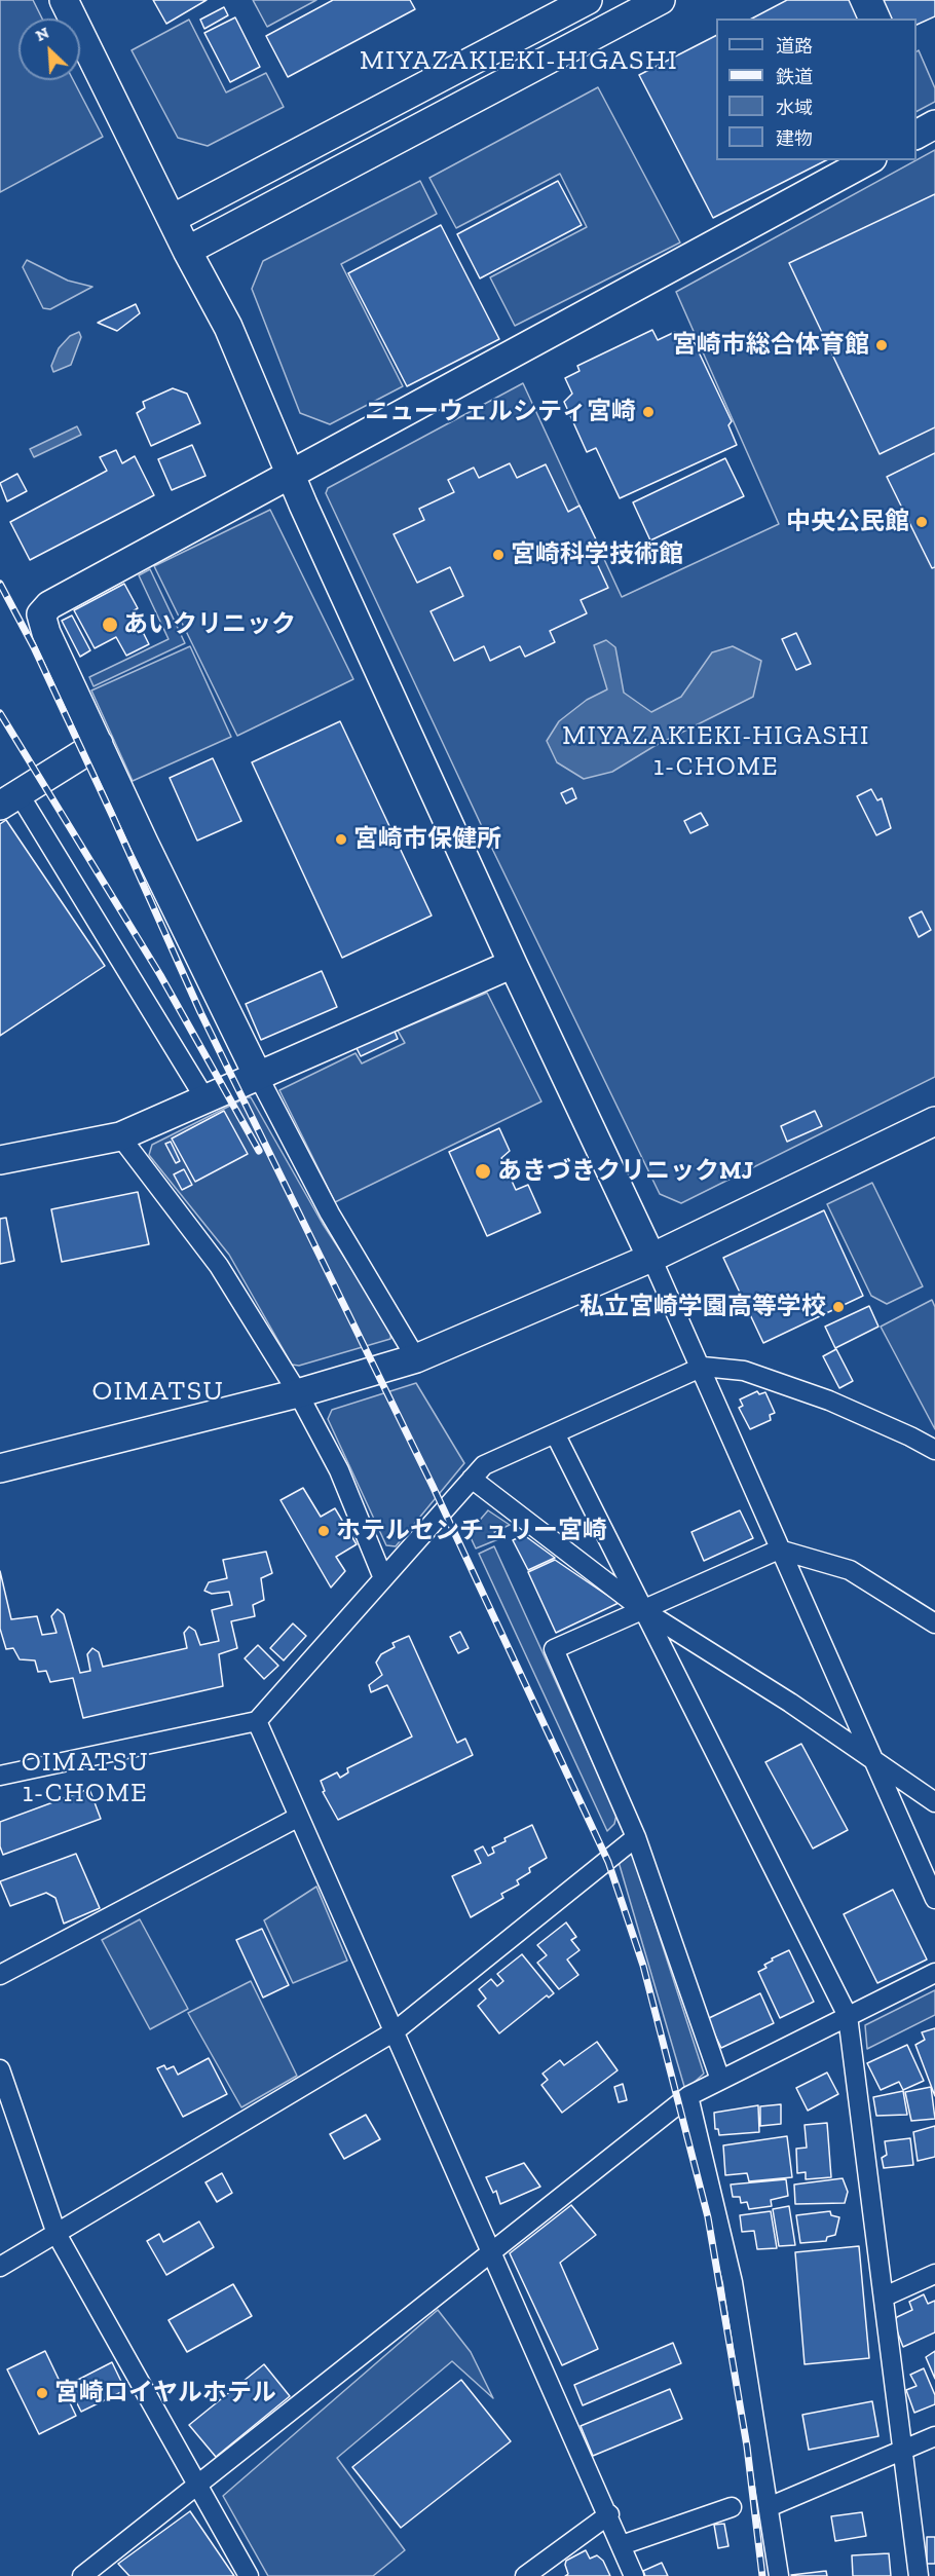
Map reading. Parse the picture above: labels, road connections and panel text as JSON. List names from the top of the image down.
{
  "districts": [
    "MIYAZAKIEKI-HIGASHI",
    "MIYAZAKIEKI-HIGASHI 1-CHOME",
    "OIMATSU",
    "OIMATSU 1-CHOME"
  ],
  "places": [
    "宮崎市総合体育館",
    "ニューウェルシティ宮崎",
    "中央公民館",
    "宮崎科学技術館",
    "あいクリニック",
    "宮崎市保健所",
    "あきづきクリニックMJ",
    "私立宮崎学園高等学校",
    "ホテルセンチュリー宮崎",
    "宮崎ロイヤルホテル"
  ],
  "legend": [
    "道路",
    "鉄道",
    "水域",
    "建物"
  ],
  "north": "top left"
}
